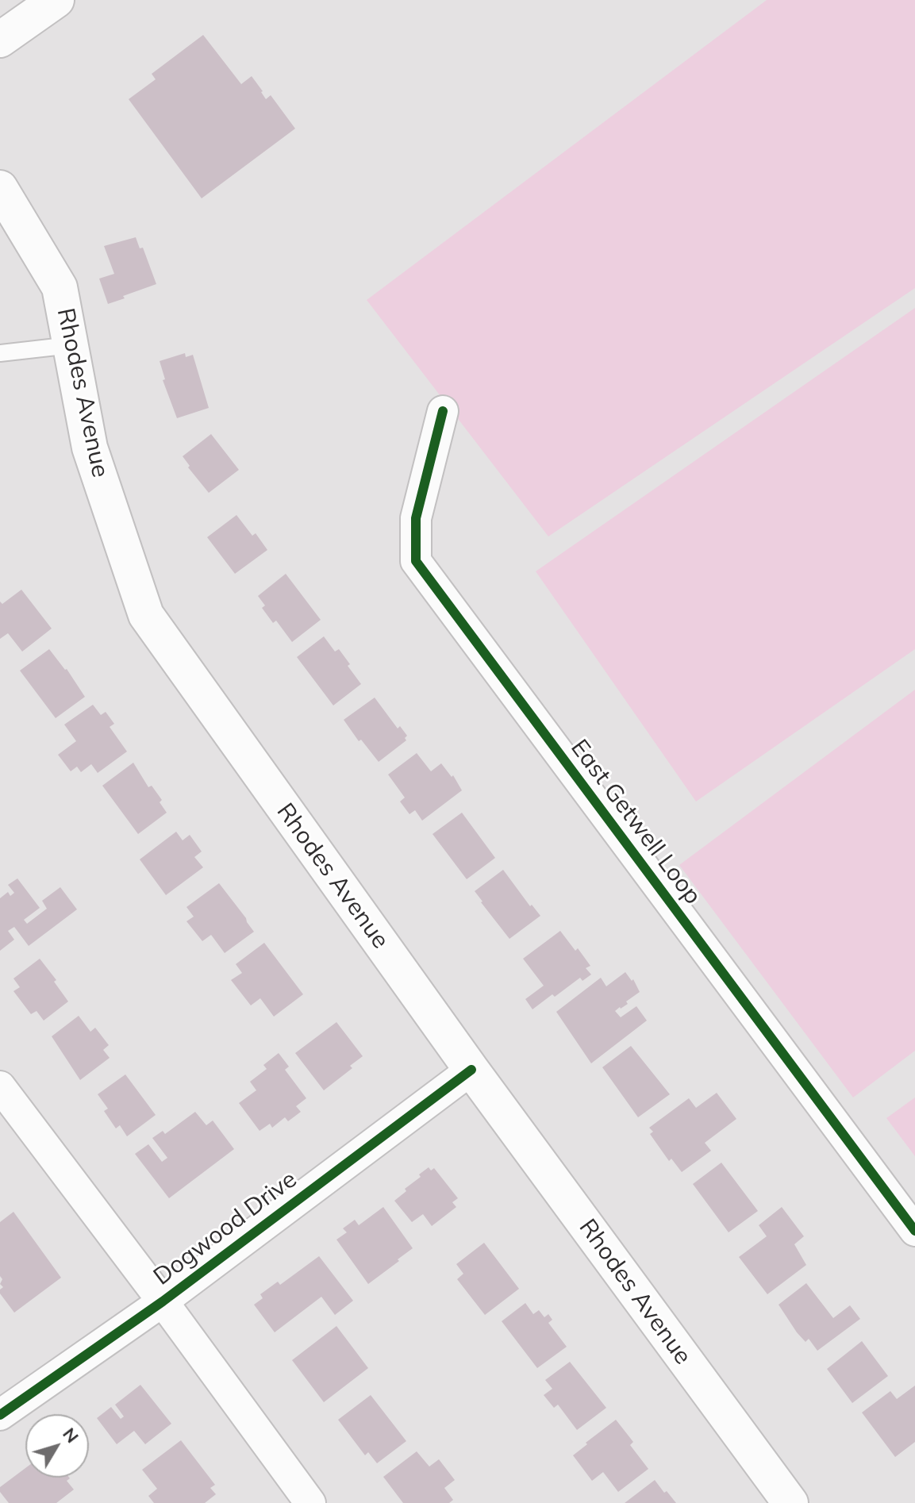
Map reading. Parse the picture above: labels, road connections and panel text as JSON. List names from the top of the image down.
{
  "streets": {
    "main road": ["Rhodes Avenue"],
    "street": ["East Getwell Loop", "Dogwood Drive"]
  },
  "crossings": [
    ["Rhodes Avenue", "Dogwood Drive"]
  ],
  "north": "top right"
}
